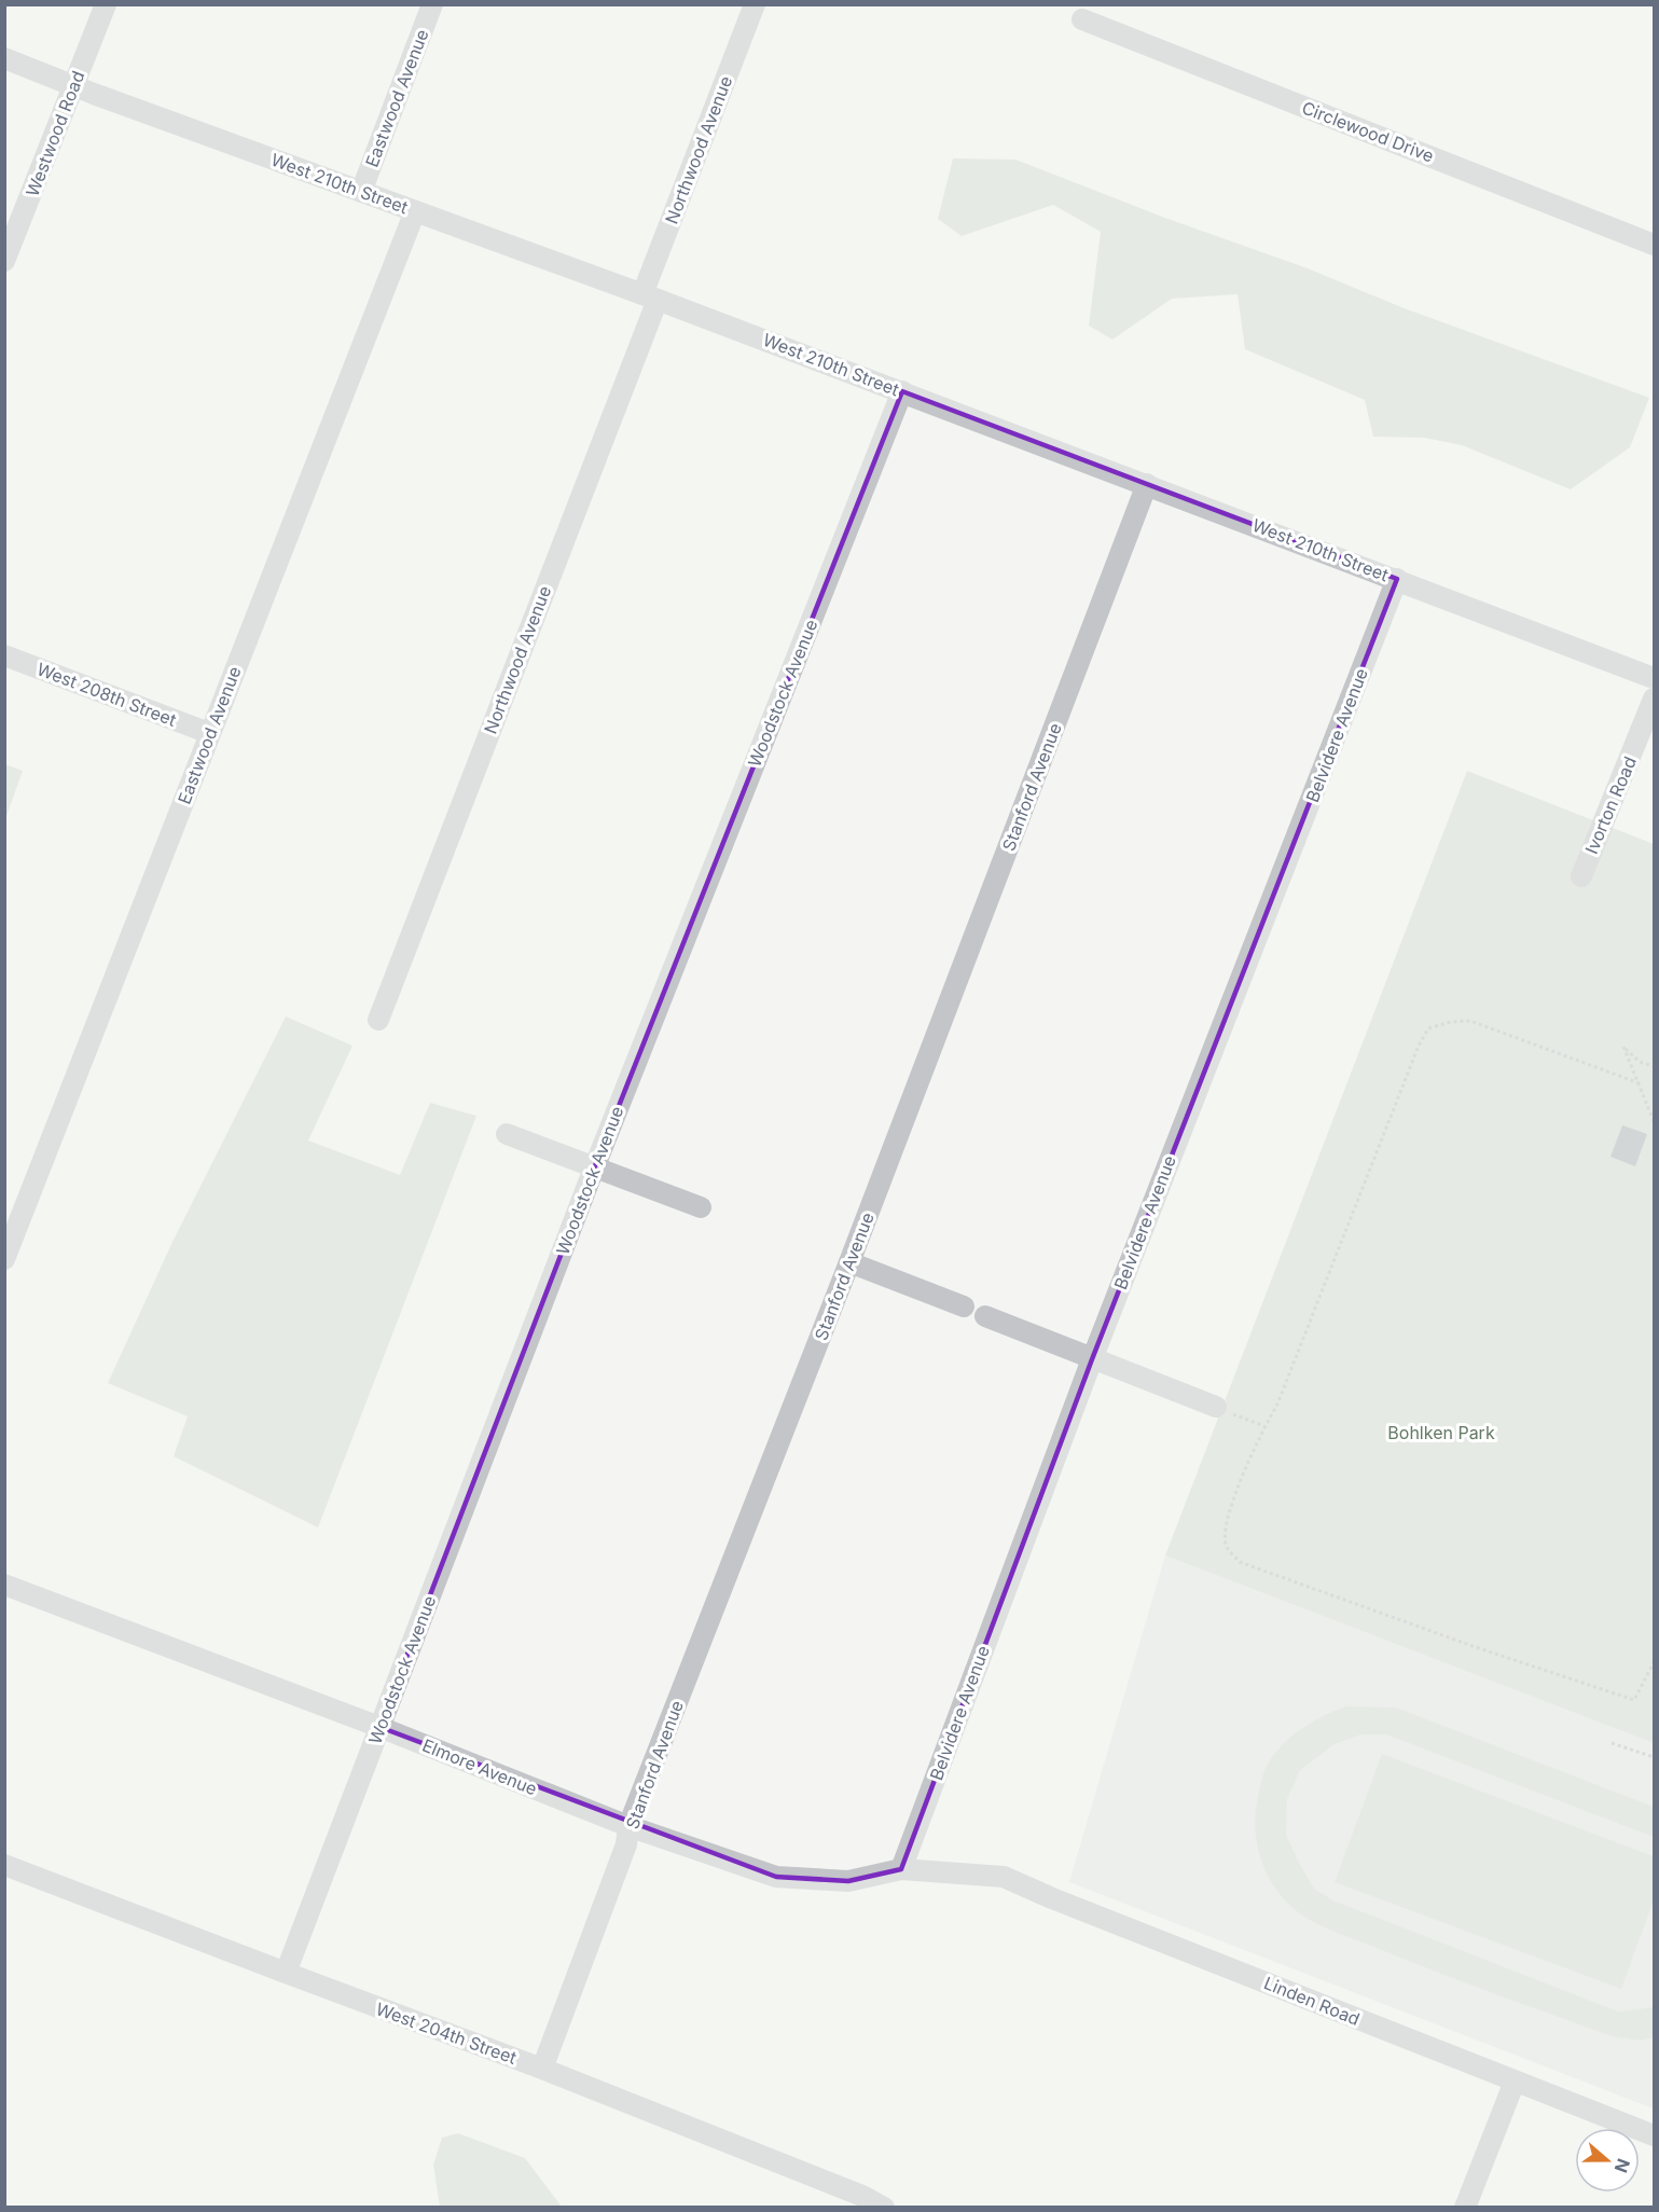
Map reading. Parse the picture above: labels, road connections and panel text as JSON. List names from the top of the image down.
{
  "streets": {
    "street": [
      "Eastwood Avenue",
      "Circlewood Drive",
      "Westwood Road",
      "Northwood Avenue",
      "West 210th Street",
      "Woodstock Avenue",
      "West 208th Street",
      "Belvidere Avenue",
      "Stanford Avenue",
      "Ivorton Road",
      "Elmore Avenue",
      "Linden Road",
      "West 204th Street"
    ]
  },
  "crossings": [
    ["Eastwood Avenue", "West 210th Street"],
    ["Eastwood Avenue", "West 208th Street"],
    ["Westwood Road", "West 210th Street"],
    ["Northwood Avenue", "West 210th Street"],
    ["West 210th Street", "Woodstock Avenue"],
    ["West 210th Street", "Belvidere Avenue"],
    ["West 210th Street", "Stanford Avenue"],
    ["Woodstock Avenue", "Elmore Avenue"],
    ["Woodstock Avenue", "West 204th Street"],
    ["Belvidere Avenue", "Elmore Avenue"],
    ["Stanford Avenue", "Elmore Avenue"],
    ["Stanford Avenue", "West 204th Street"],
    ["Elmore Avenue", "Linden Road"]
  ],
  "parks": ["Bohlken Park"],
  "north": "right"
}
